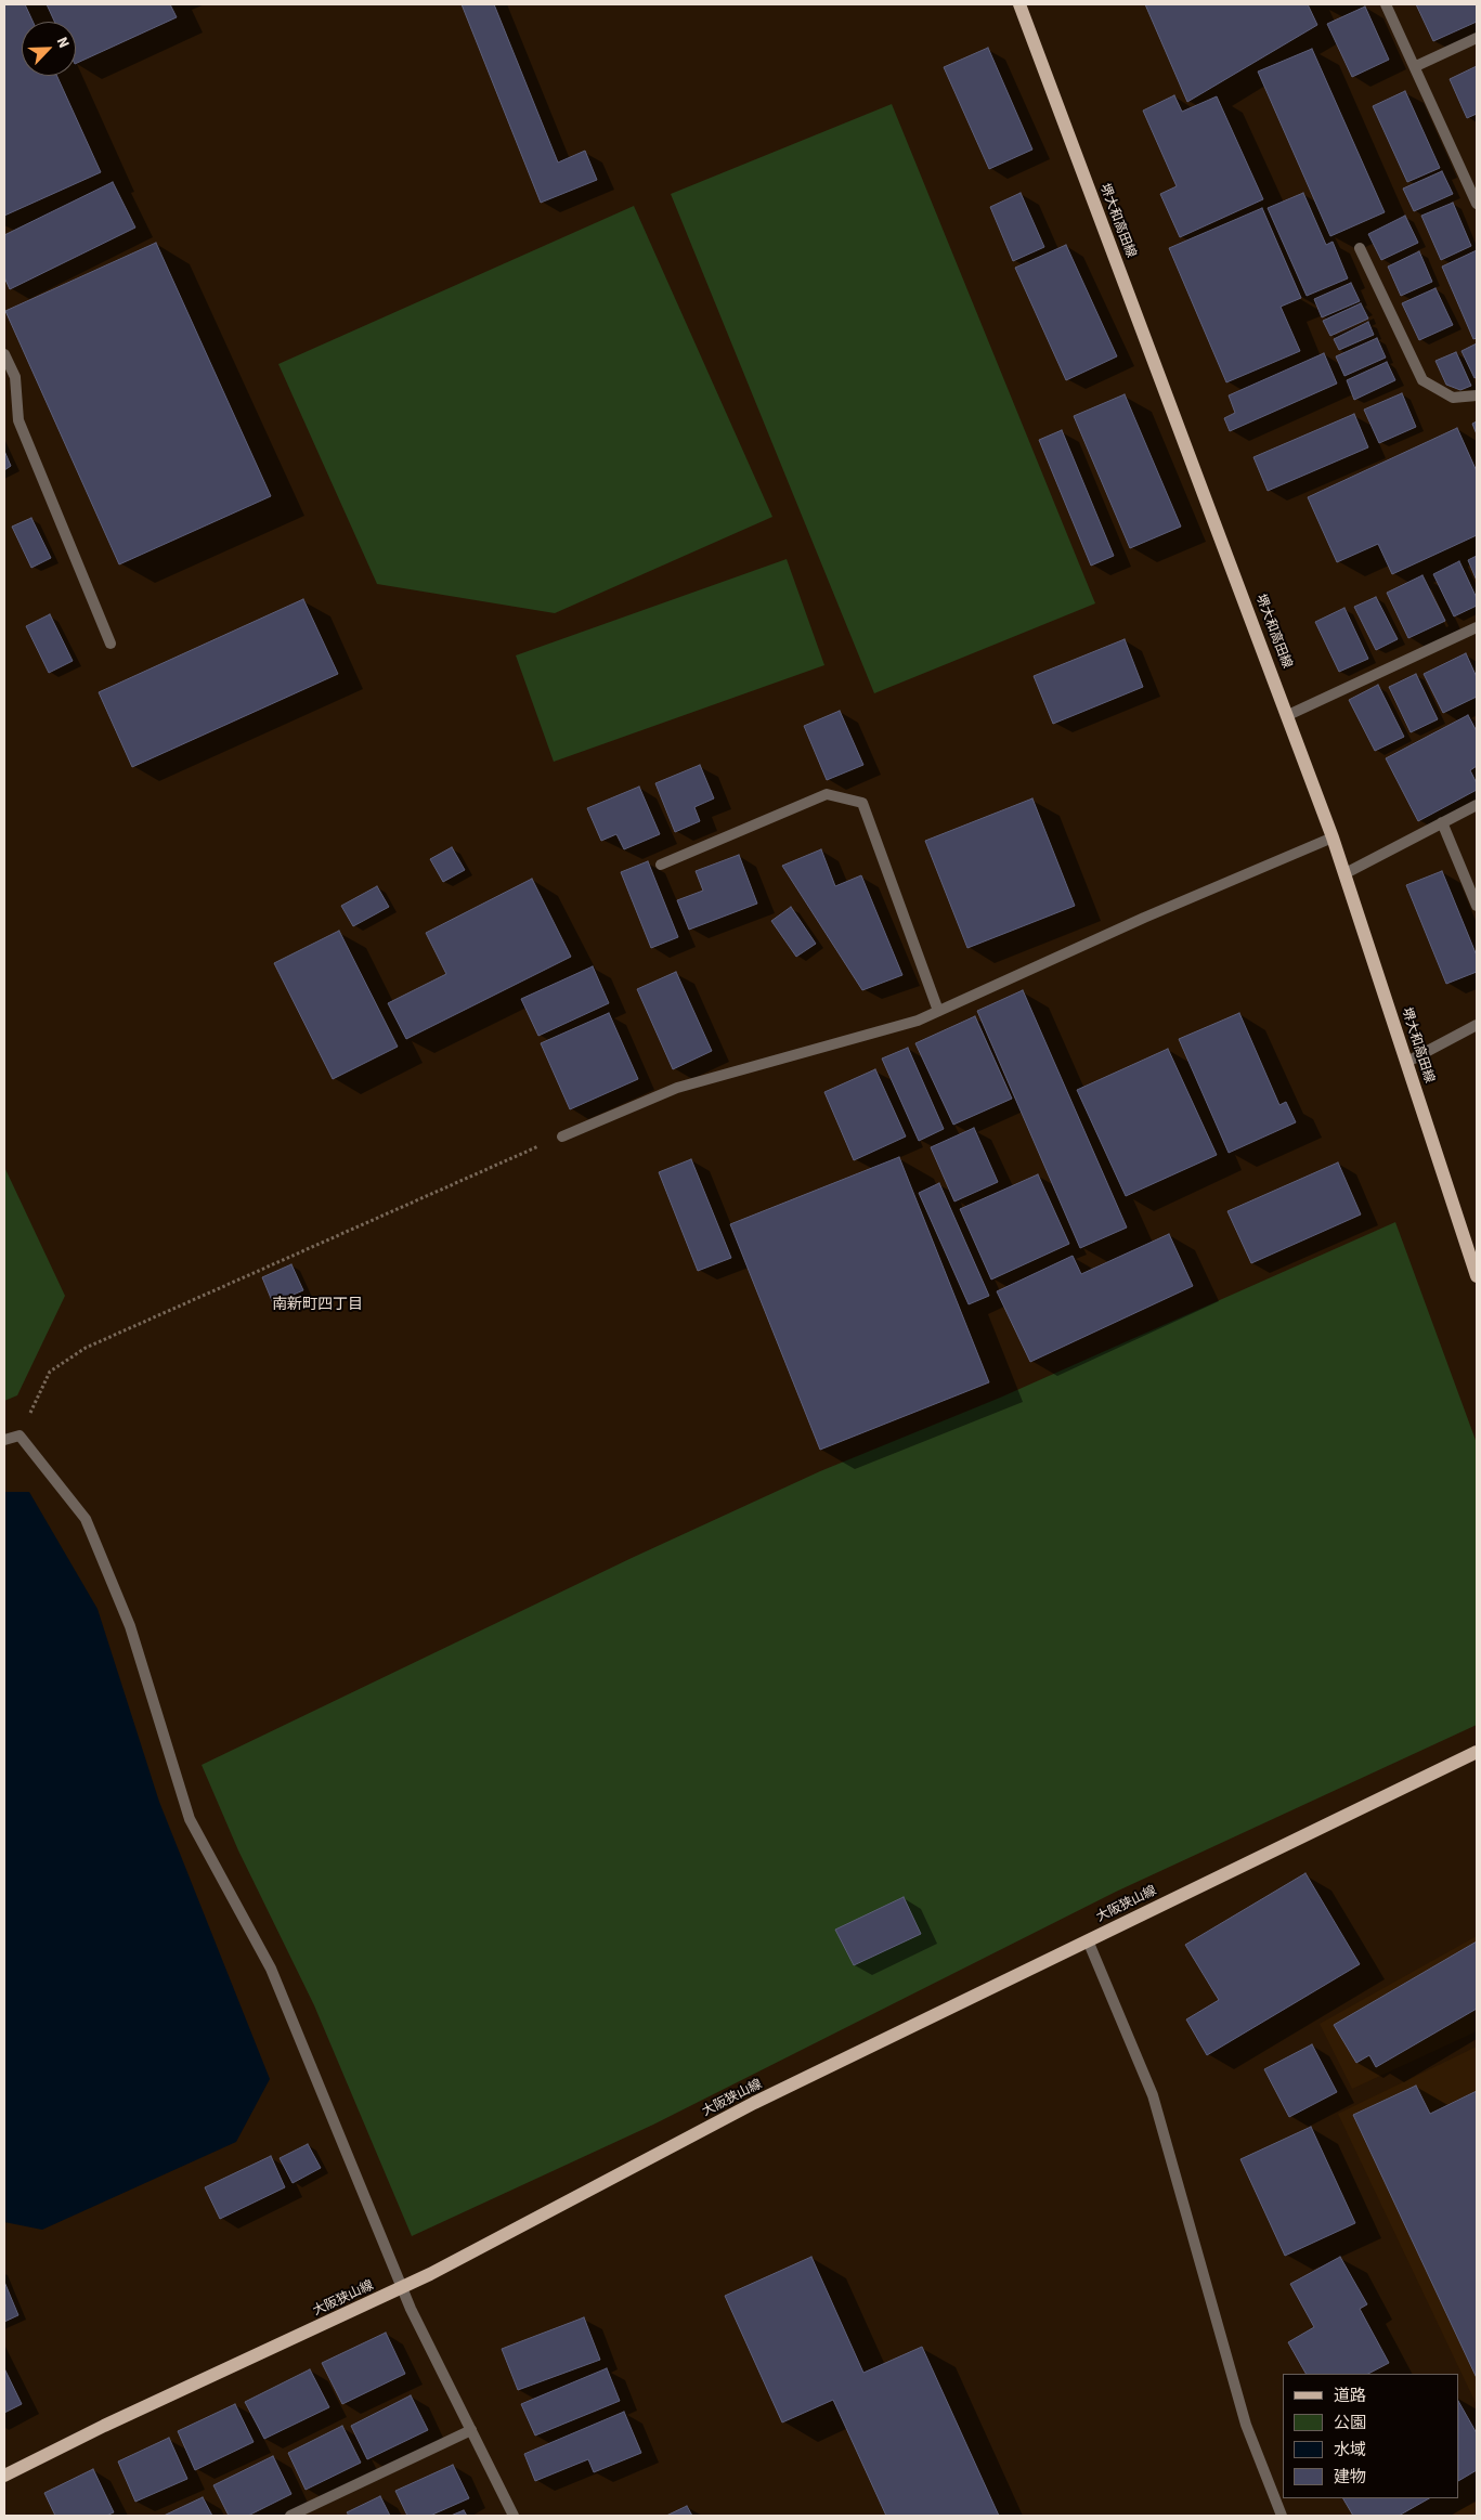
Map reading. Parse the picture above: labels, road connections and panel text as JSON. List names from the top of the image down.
{
  "streets": {
    "main road": ["堺大和高田線", "大阪狭山線"]
  },
  "districts": ["南新町四丁目"],
  "legend": [
    "道路",
    "公園",
    "水域",
    "建物"
  ],
  "north": "top right"
}
